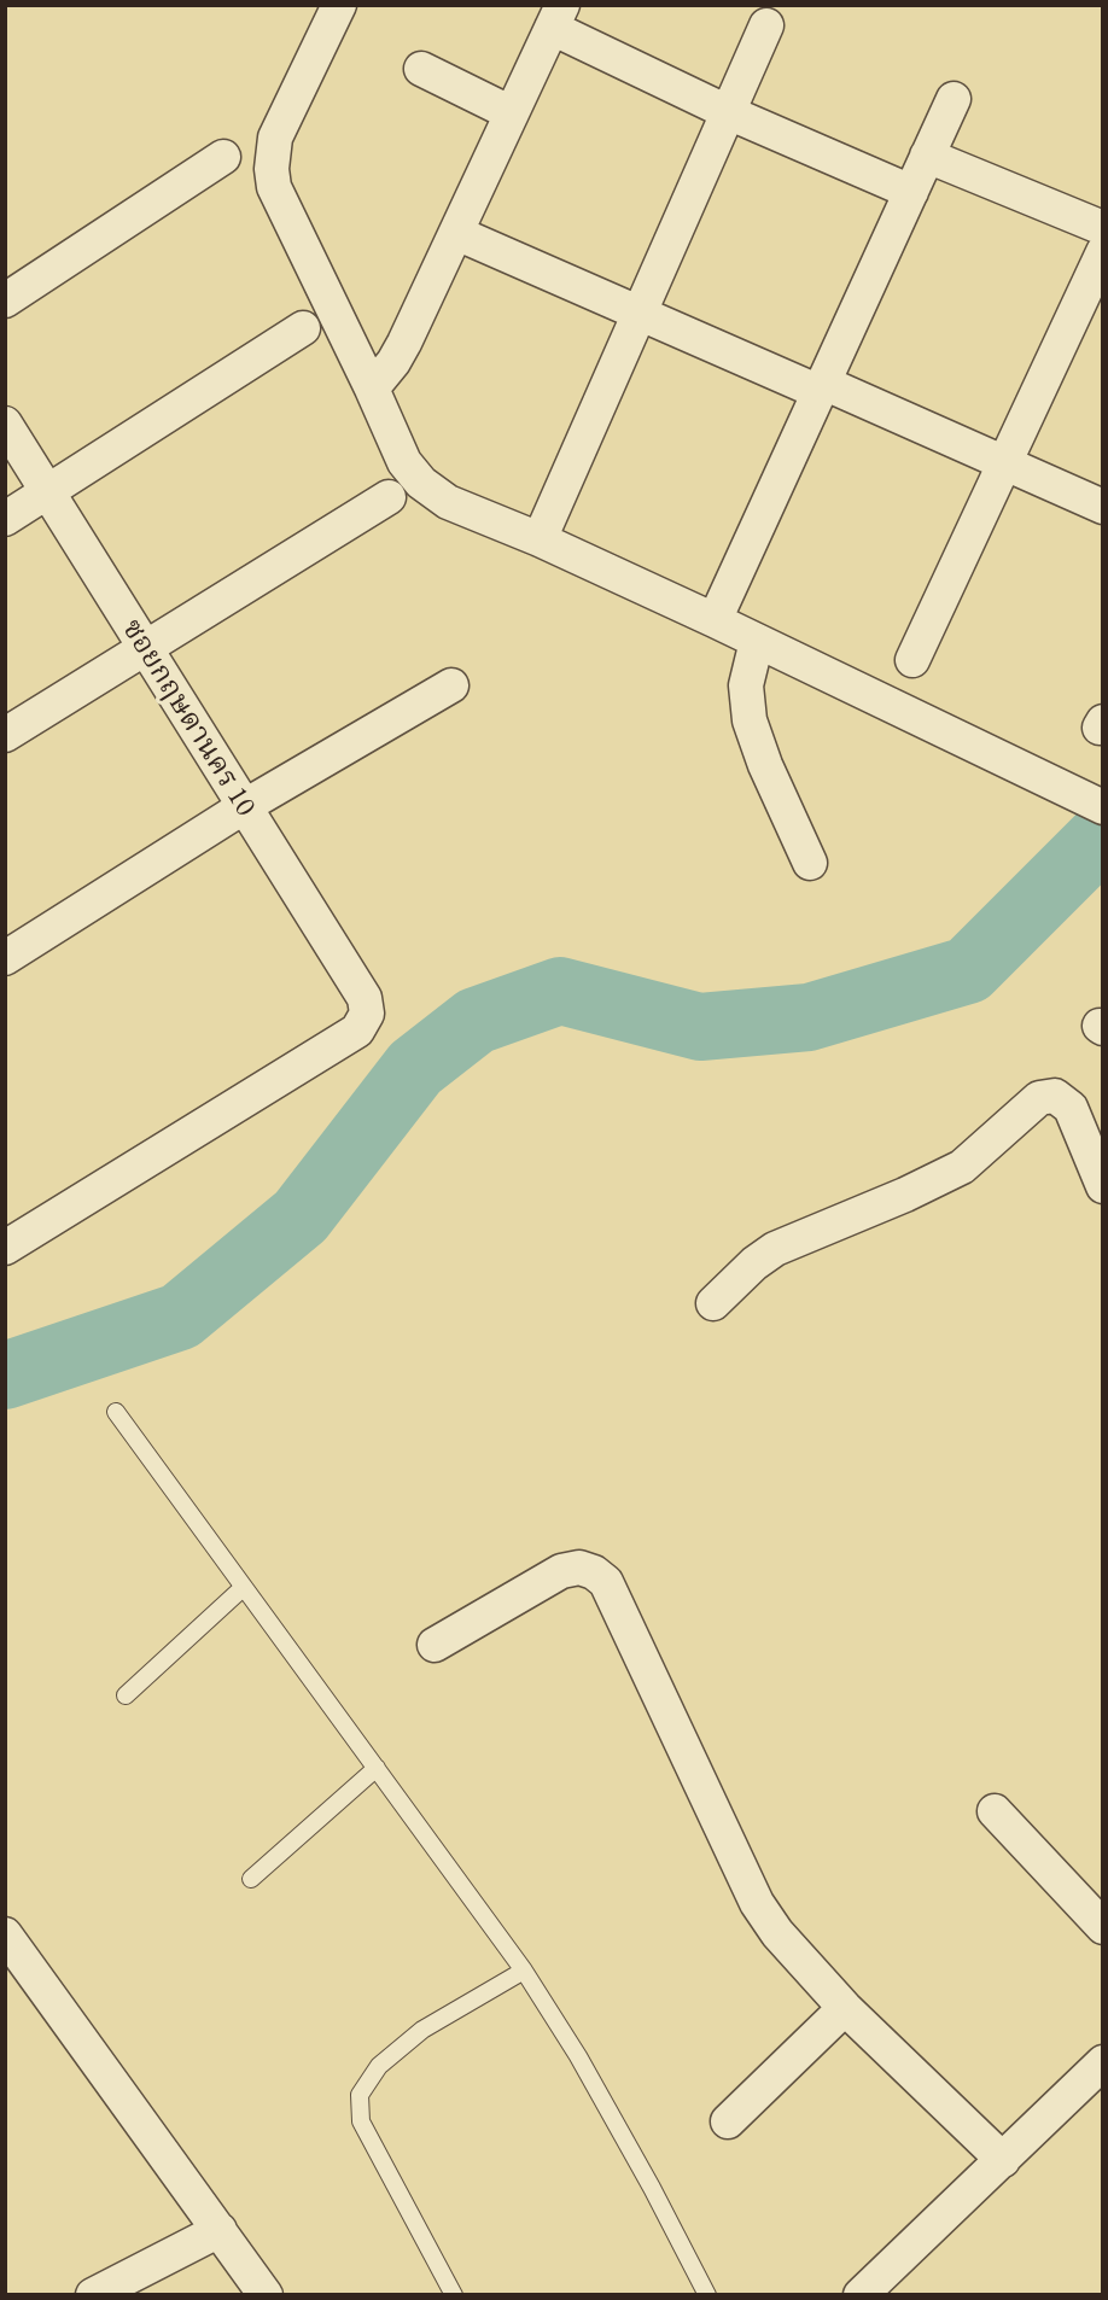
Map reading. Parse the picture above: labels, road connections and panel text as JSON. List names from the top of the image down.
{
  "streets": {
    "street": ["ซอยกฤษดานคร 10"]
  }
}
